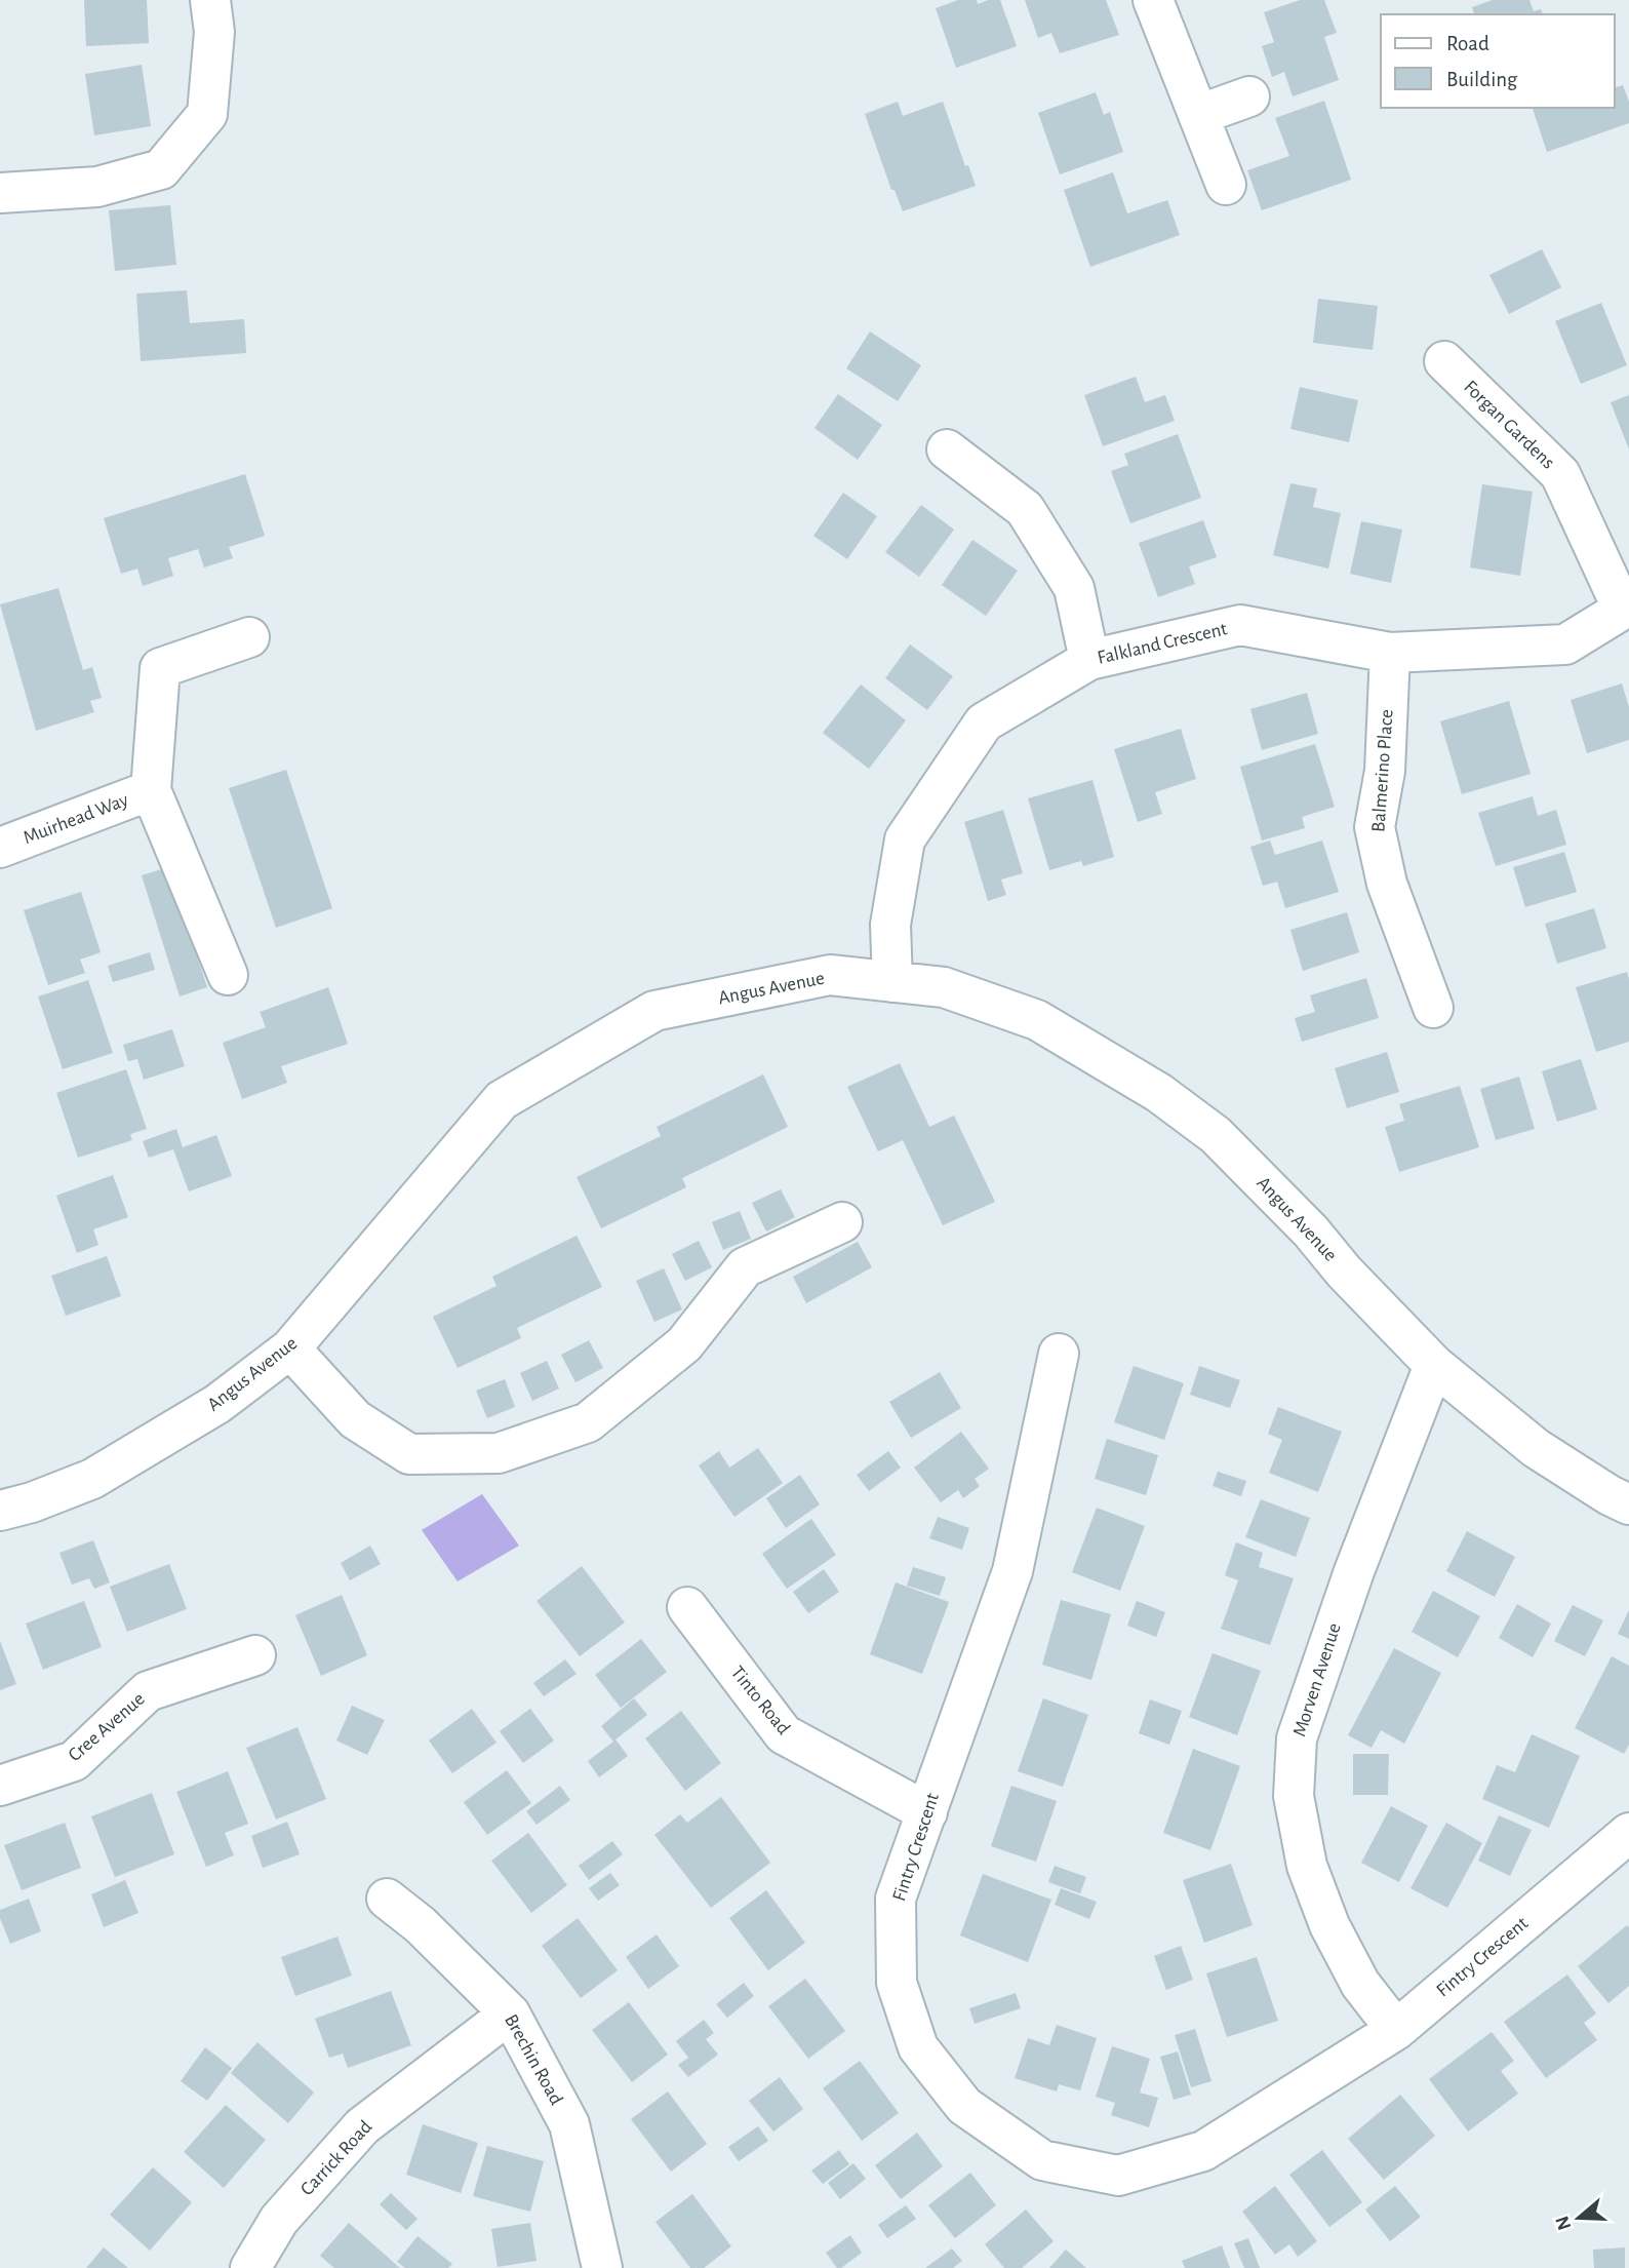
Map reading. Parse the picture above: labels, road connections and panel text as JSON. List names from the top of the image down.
{
  "streets": {
    "street": [
      "Forgan Gardens",
      "Falkland Crescent",
      "Balmerino Place",
      "Muirhead Way",
      "Angus Avenue",
      "Morven Avenue",
      "Tinto Road",
      "Cree Avenue",
      "Fintry Crescent",
      "Brechin Road",
      "Carrick Road"
    ]
  },
  "crossings": [
    ["Forgan Gardens", "Falkland Crescent"],
    ["Falkland Crescent", "Balmerino Place"],
    ["Falkland Crescent", "Angus Avenue"],
    ["Angus Avenue", "Morven Avenue"],
    ["Morven Avenue", "Fintry Crescent"],
    ["Tinto Road", "Fintry Crescent"],
    ["Brechin Road", "Carrick Road"]
  ],
  "legend": ["Road", "Building"],
  "north": "left"
}
